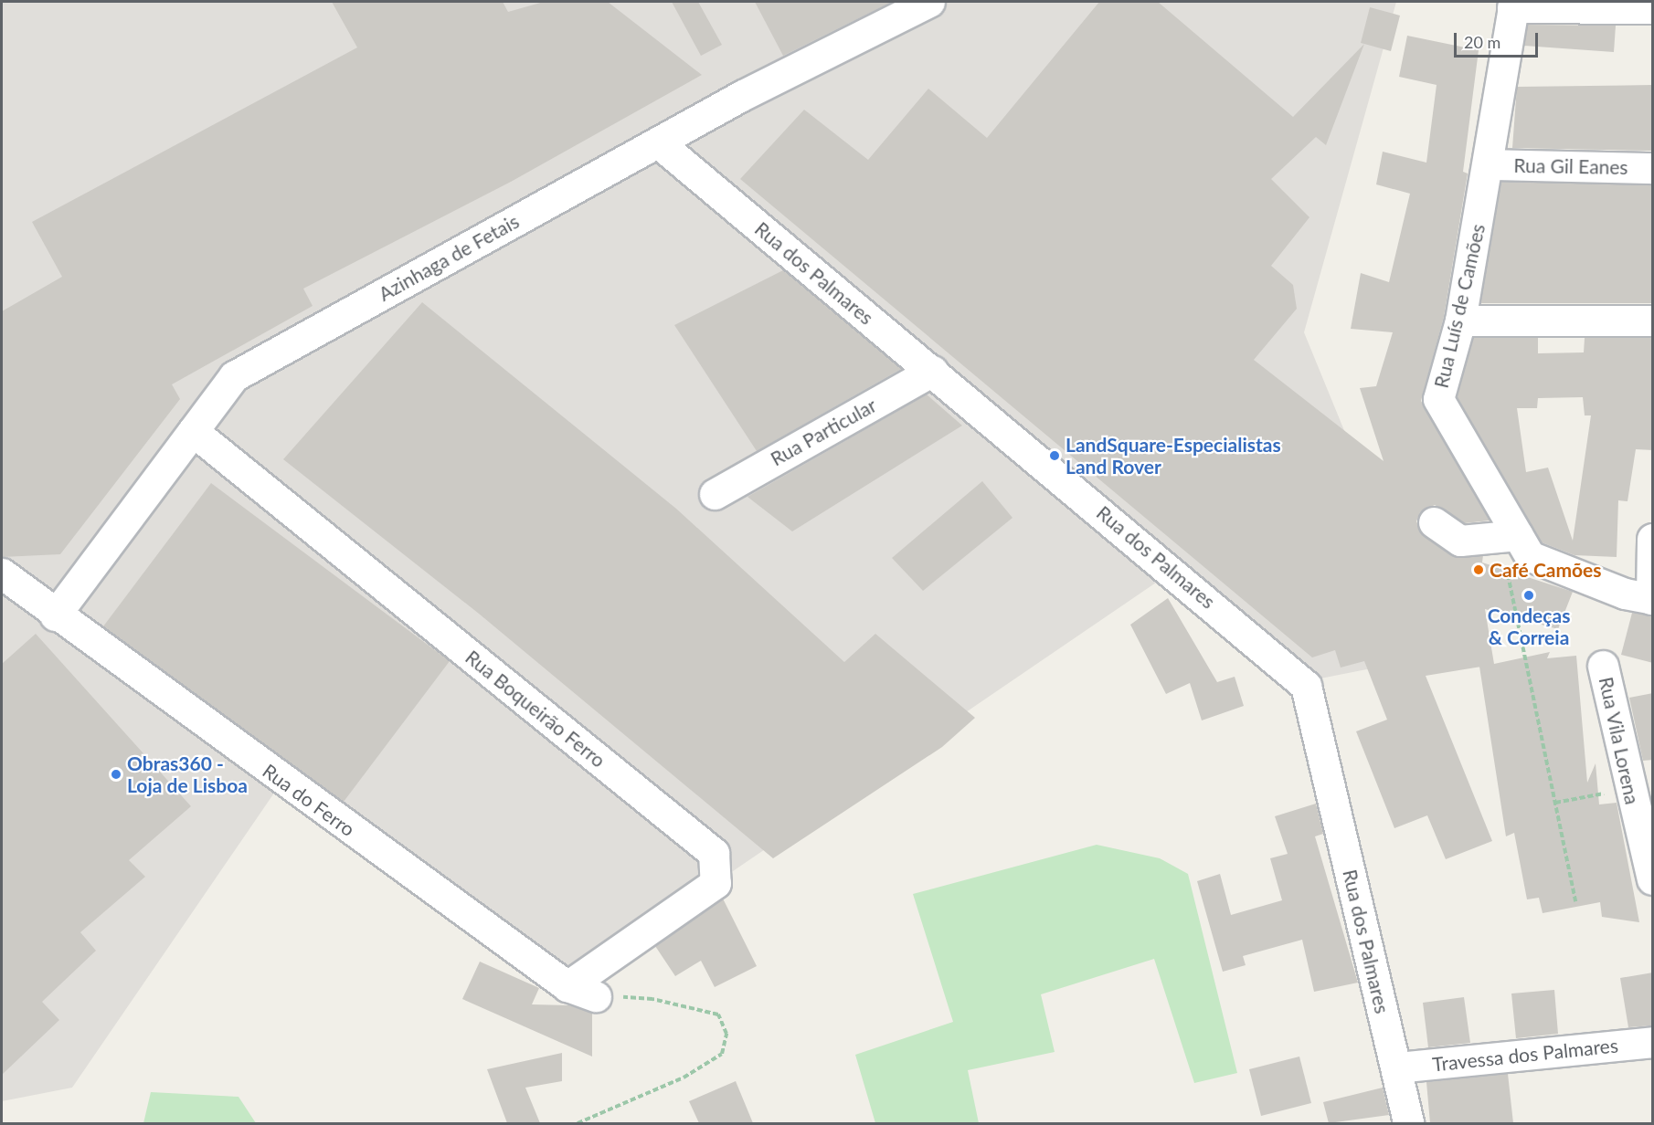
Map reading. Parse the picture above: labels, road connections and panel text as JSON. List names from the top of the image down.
{
  "streets": {
    "street": [
      "Rua Gil Eanes",
      "Azinhaga de Fetais",
      "Rua dos Palmares",
      "Rua Luís de Camões",
      "Rua Particular",
      "Rua Boqueirão Ferro",
      "Rua Vila Lorena",
      "Rua do Ferro",
      "Travessa dos Palmares"
    ]
  },
  "crossings": [
    ["Rua Gil Eanes", "Rua Luís de Camões"],
    ["Azinhaga de Fetais", "Rua dos Palmares"],
    ["Azinhaga de Fetais", "Rua Boqueirão Ferro"],
    ["Azinhaga de Fetais", "Rua do Ferro"],
    ["Rua dos Palmares", "Rua Particular"],
    ["Rua dos Palmares", "Travessa dos Palmares"],
    ["Rua Boqueirão Ferro", "Rua do Ferro"]
  ],
  "places": [
    "LandSquare-Especialistas Land Rover",
    "Café Camões",
    "Condeças & Correia",
    "Obras360 - Loja de Lisboa"
  ],
  "scale_bar": "20 m"
}
